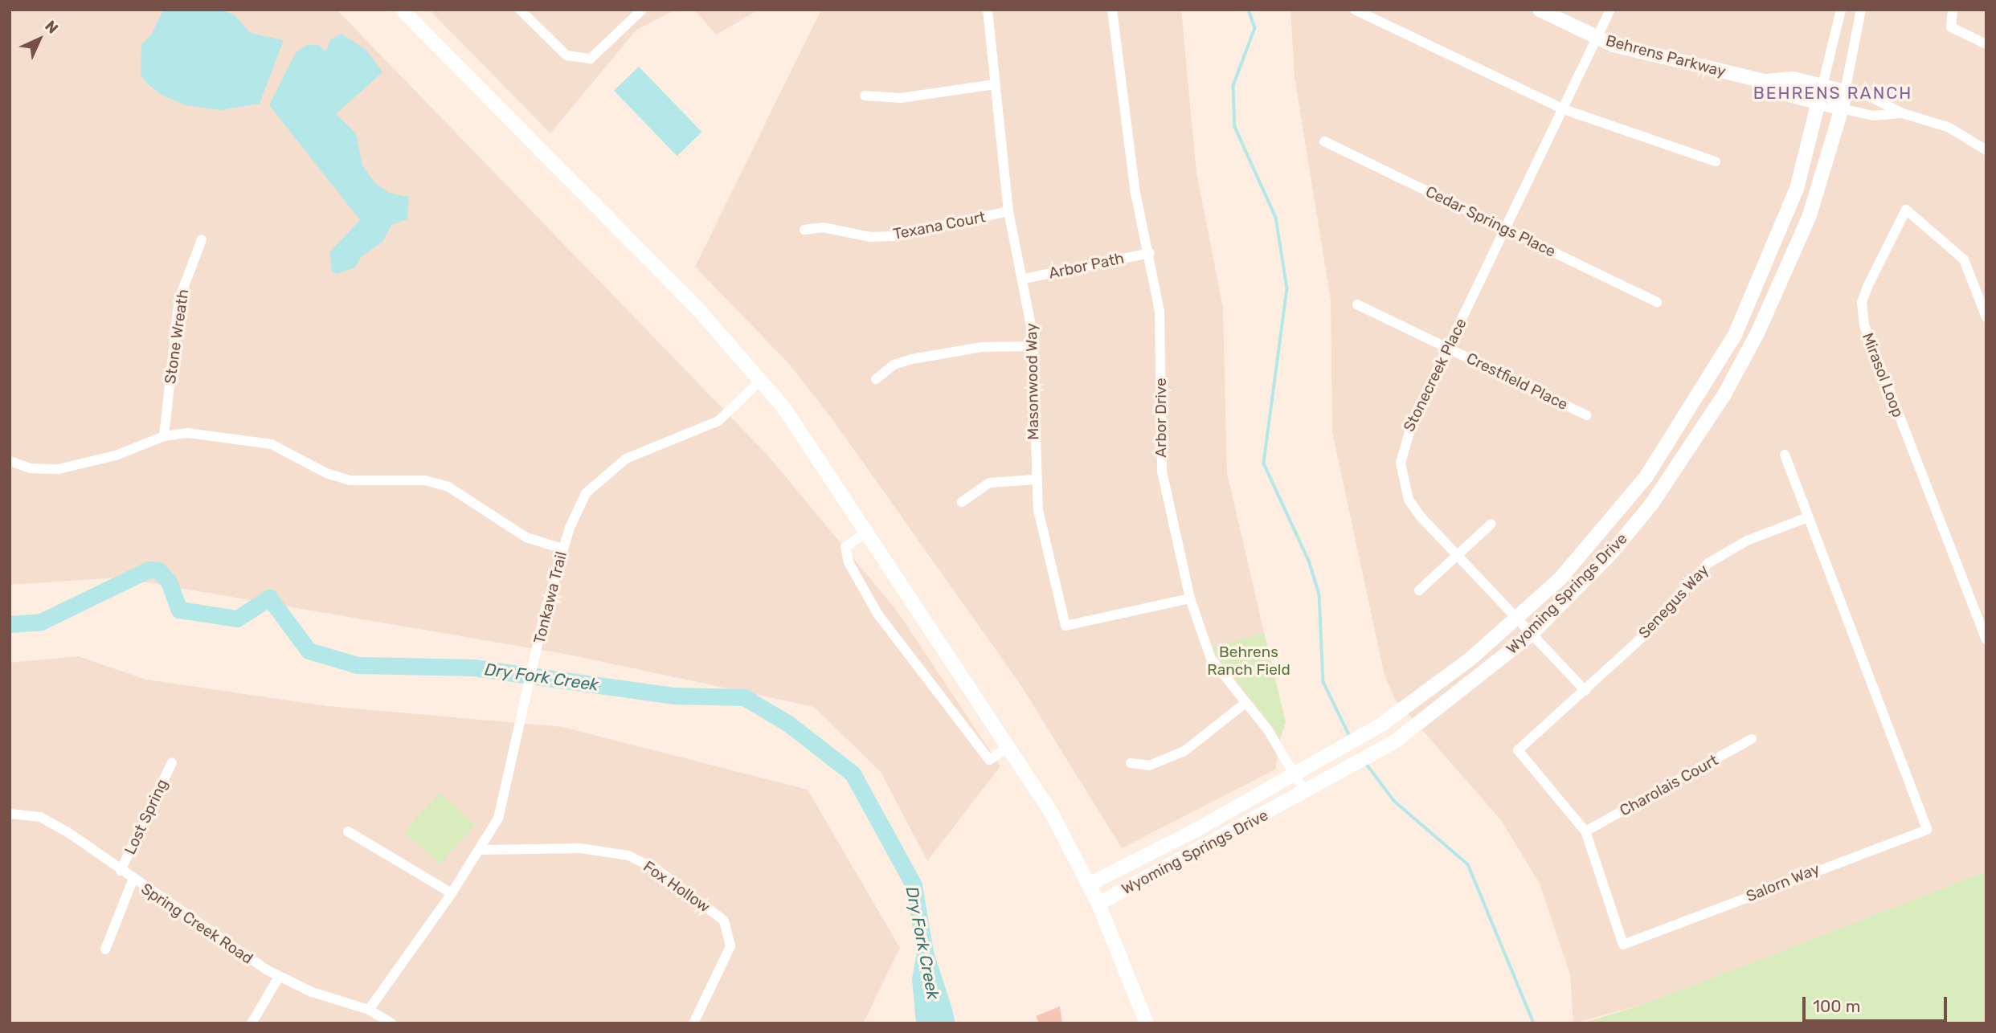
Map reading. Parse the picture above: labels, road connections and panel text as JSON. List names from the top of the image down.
{
  "streets": {
    "street": [
      "Behrens Parkway",
      "Cedar Springs Place",
      "Texana Court",
      "Arbor Path",
      "Stone Wreath",
      "Stonecreek Place",
      "Mirasol Loop",
      "Masonwood Way",
      "Crestfield Place",
      "Arbor Drive",
      "Wyoming Springs Drive",
      "Tonkawa Trail",
      "Senegus Way",
      "Charolais Court",
      "Lost Spring",
      "Salorn Way",
      "Fox Hollow",
      "Spring Creek Road"
    ]
  },
  "crossings": [
    ["Behrens Parkway", "Stonecreek Place"],
    ["Behrens Parkway", "Wyoming Springs Drive"],
    ["Cedar Springs Place", "Stonecreek Place"],
    ["Texana Court", "Masonwood Way"],
    ["Arbor Path", "Masonwood Way"],
    ["Arbor Path", "Arbor Drive"],
    ["Stonecreek Place", "Crestfield Place"],
    ["Stonecreek Place", "Wyoming Springs Drive"],
    ["Masonwood Way", "Arbor Drive"],
    ["Arbor Drive", "Wyoming Springs Drive"],
    ["Tonkawa Trail", "Fox Hollow"],
    ["Tonkawa Trail", "Spring Creek Road"],
    ["Senegus Way", "Salorn Way"],
    ["Charolais Court", "Salorn Way"],
    ["Lost Spring", "Spring Creek Road"]
  ],
  "districts": ["BEHRENS RANCH"],
  "water": ["Dry Fork Creek"],
  "parks": ["Behrens Ranch Field"],
  "scale_bar": "100 m",
  "north": "top right"
}
